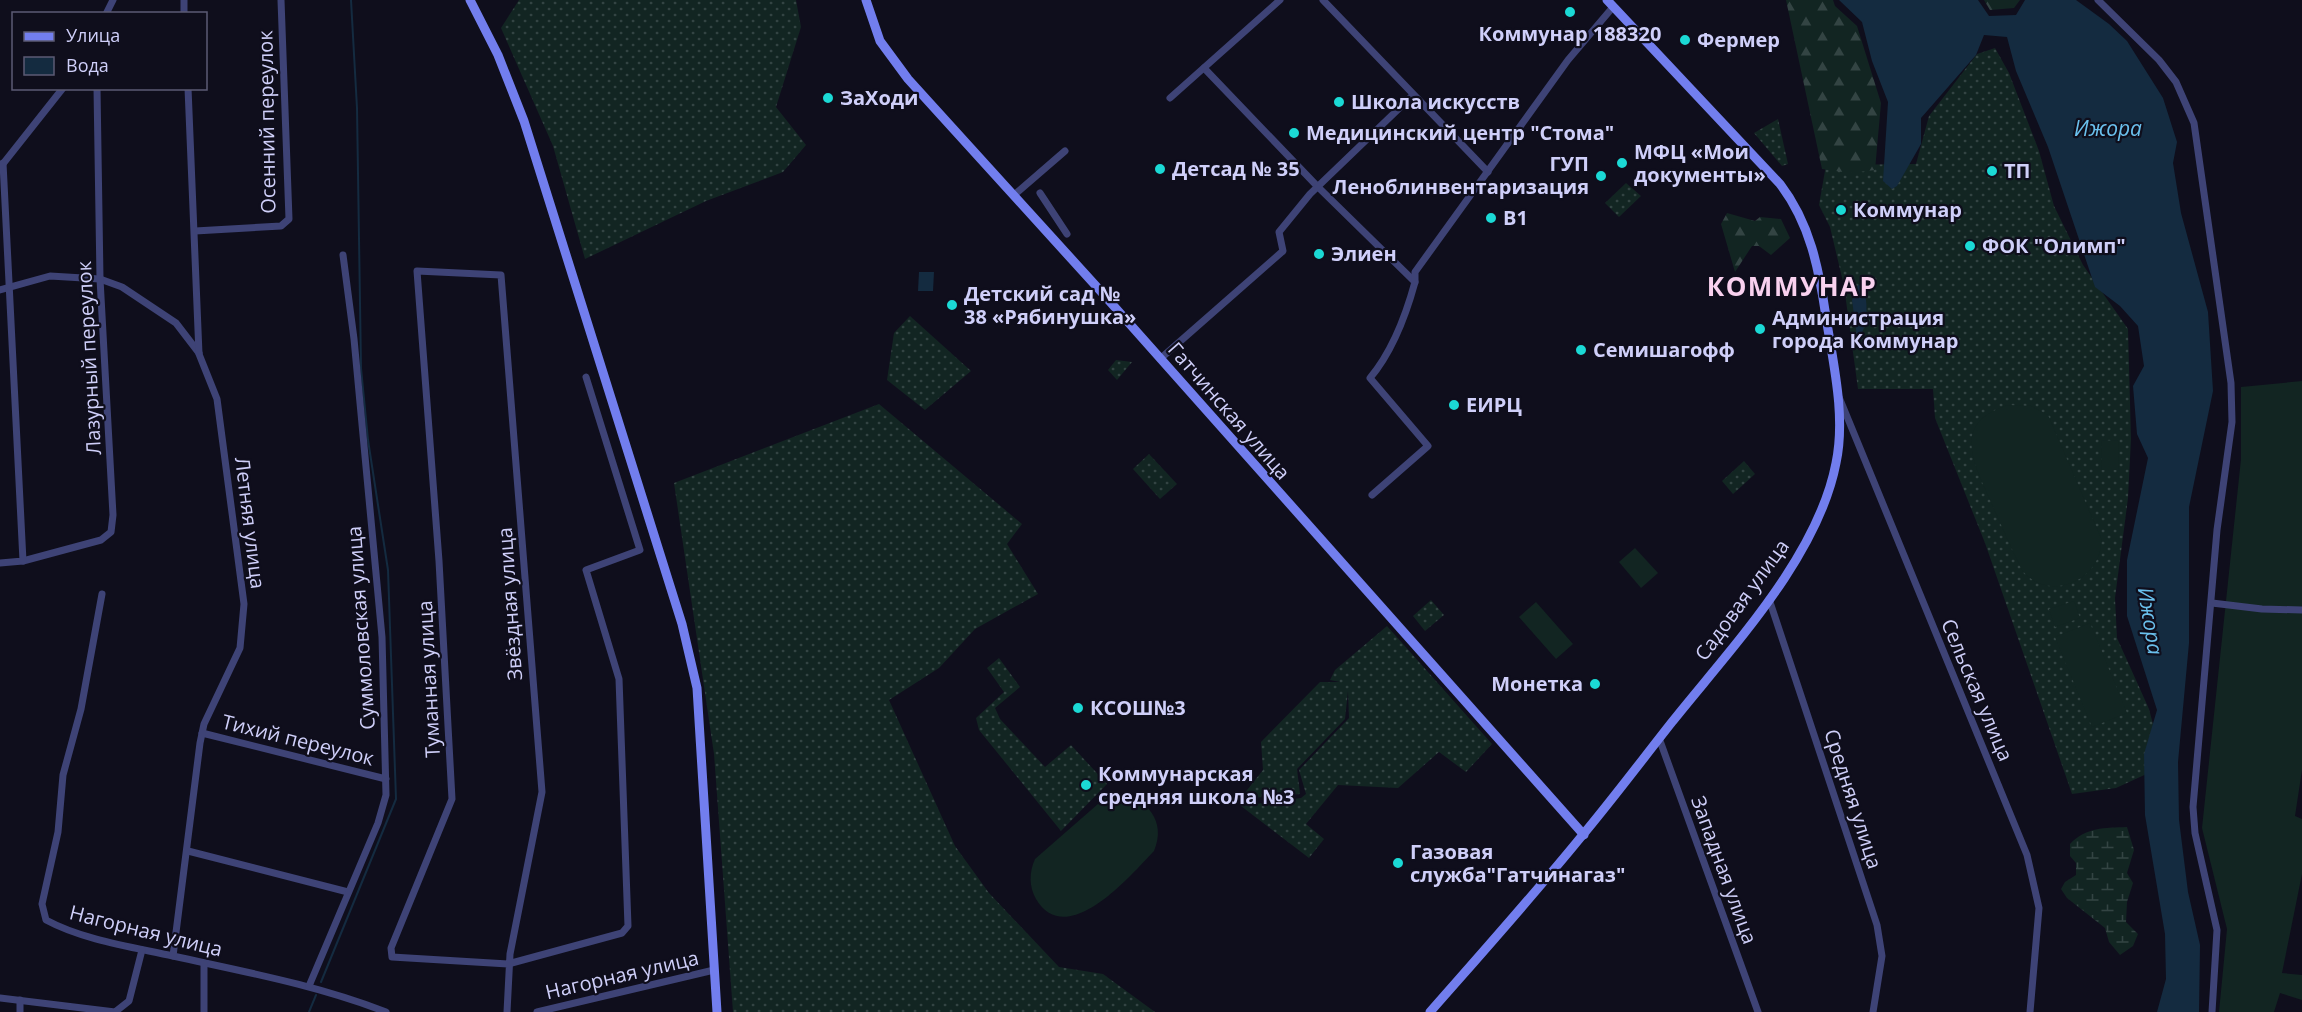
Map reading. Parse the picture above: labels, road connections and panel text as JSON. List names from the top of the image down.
{
  "streets": {
    "main road": ["Гатчинская улица", "Садовая улица"],
    "street": [
      "Осенний переулок",
      "Лазурный переулок",
      "Летняя улица",
      "Звёздная улица",
      "Суммоловская улица",
      "Туманная улица",
      "Сельская улица",
      "Тихий переулок",
      "Средняя улица",
      "Западная улица",
      "Нагорная улица"
    ]
  },
  "crossings": [
    ["Осенний переулок", "Летняя улица"],
    ["Гатчинская улица", "Садовая улица"],
    ["Летняя улица", "Тихий переулок"],
    ["Летняя улица", "Нагорная улица"],
    ["Садовая улица", "Сельская улица"],
    ["Садовая улица", "Средняя улица"],
    ["Садовая улица", "Западная улица"],
    ["Звёздная улица", "Туманная улица"],
    ["Суммоловская улица", "Тихий переулок"],
    ["Суммоловская улица", "Нагорная улица"]
  ],
  "districts": ["КОММУНАР"],
  "water": ["Ижора"],
  "places": [
    "Коммунар 188320",
    "Фермер",
    "ЗаХоди",
    "Школа искусств",
    "Медицинский центр \"Стома\"",
    "МФЦ «Мои документы»",
    "Детсад № 35",
    "ТП",
    "ГУП Леноблинвентаризация",
    "Коммунар",
    "B1",
    "ФОК \"Олимп\"",
    "Элиен",
    "Детский сад № 38 «Рябинушка»",
    "Администрация города Коммунар",
    "Семишагофф",
    "ЕИРЦ",
    "Монетка",
    "КСОШ№3",
    "Коммунарская средняя школа №3",
    "Газовая служба\"Гатчинагаз\""
  ],
  "legend": ["Улица", "Вода"]
}
